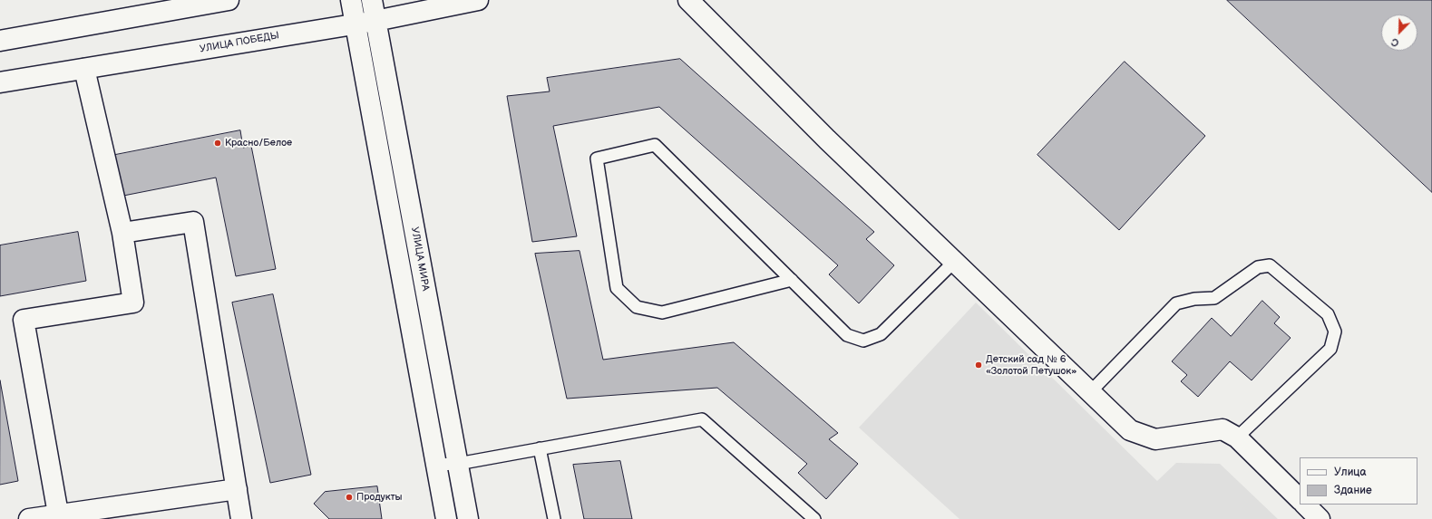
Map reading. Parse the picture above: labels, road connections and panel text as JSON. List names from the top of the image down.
{
  "streets": {
    "street": ["УЛИЦА ПОБЕДЫ", "УЛИЦА МИРА"]
  },
  "crossings": [
    ["УЛИЦА ПОБЕДЫ", "УЛИЦА МИРА"]
  ],
  "places": ["Красно/Белое", "Детский сад № 6 «Золотой Петушок»", "Продукты"],
  "legend": ["Улица", "Здание"],
  "north": "bottom left"
}
